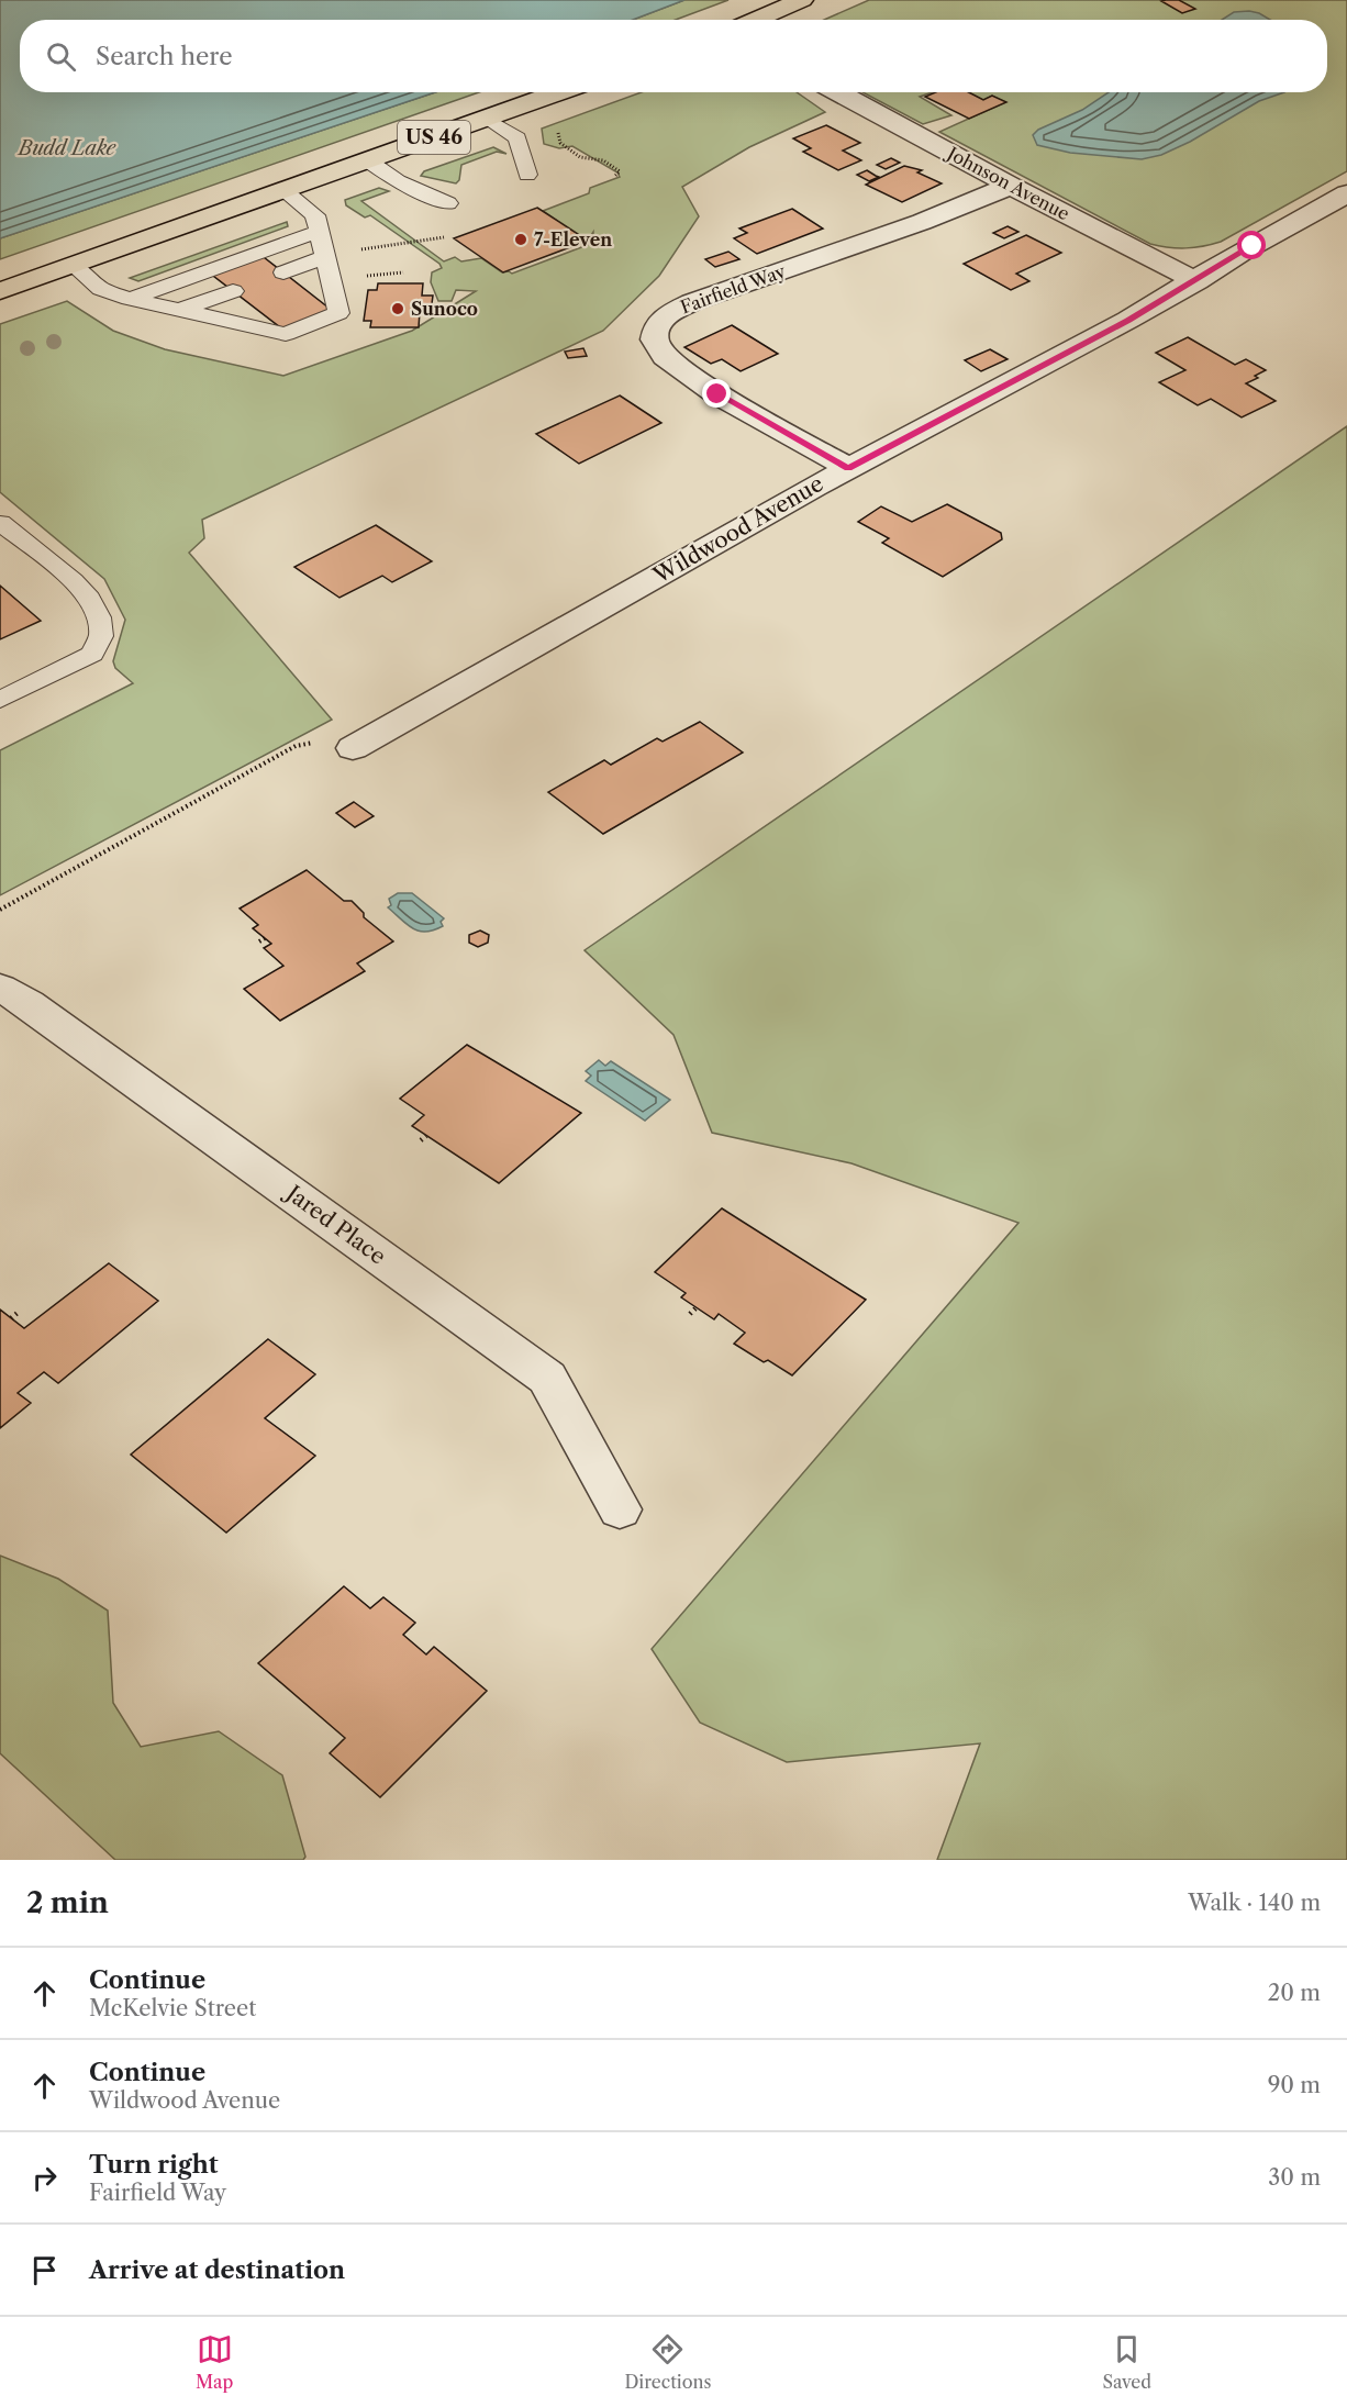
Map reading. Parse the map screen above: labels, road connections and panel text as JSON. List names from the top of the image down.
{
  "streets": {
    "main road": ["US 46"],
    "street": [
      "Johnson Avenue",
      "Fairfield Way",
      "Wildwood Avenue",
      "Jared Place"
    ]
  },
  "crossings": [
    ["Johnson Avenue", "Fairfield Way"],
    ["Johnson Avenue", "Wildwood Avenue"],
    ["Fairfield Way", "Wildwood Avenue"]
  ],
  "water": ["Budd Lake"],
  "places": ["7-Eleven", "Sunoco"],
  "page": {
    "search": "Search here",
    "heading": ["2 min", "Walk · 140 m"],
    "list": [
      ["Continue", "McKelvie Street", "20 m"],
      ["Continue", "Wildwood Avenue", "90 m"],
      ["Turn right", "Fairfield Way", "30 m"],
      "Arrive at destination"
    ],
    "nav": ["Map", "Directions", "Saved"]
  }
}
